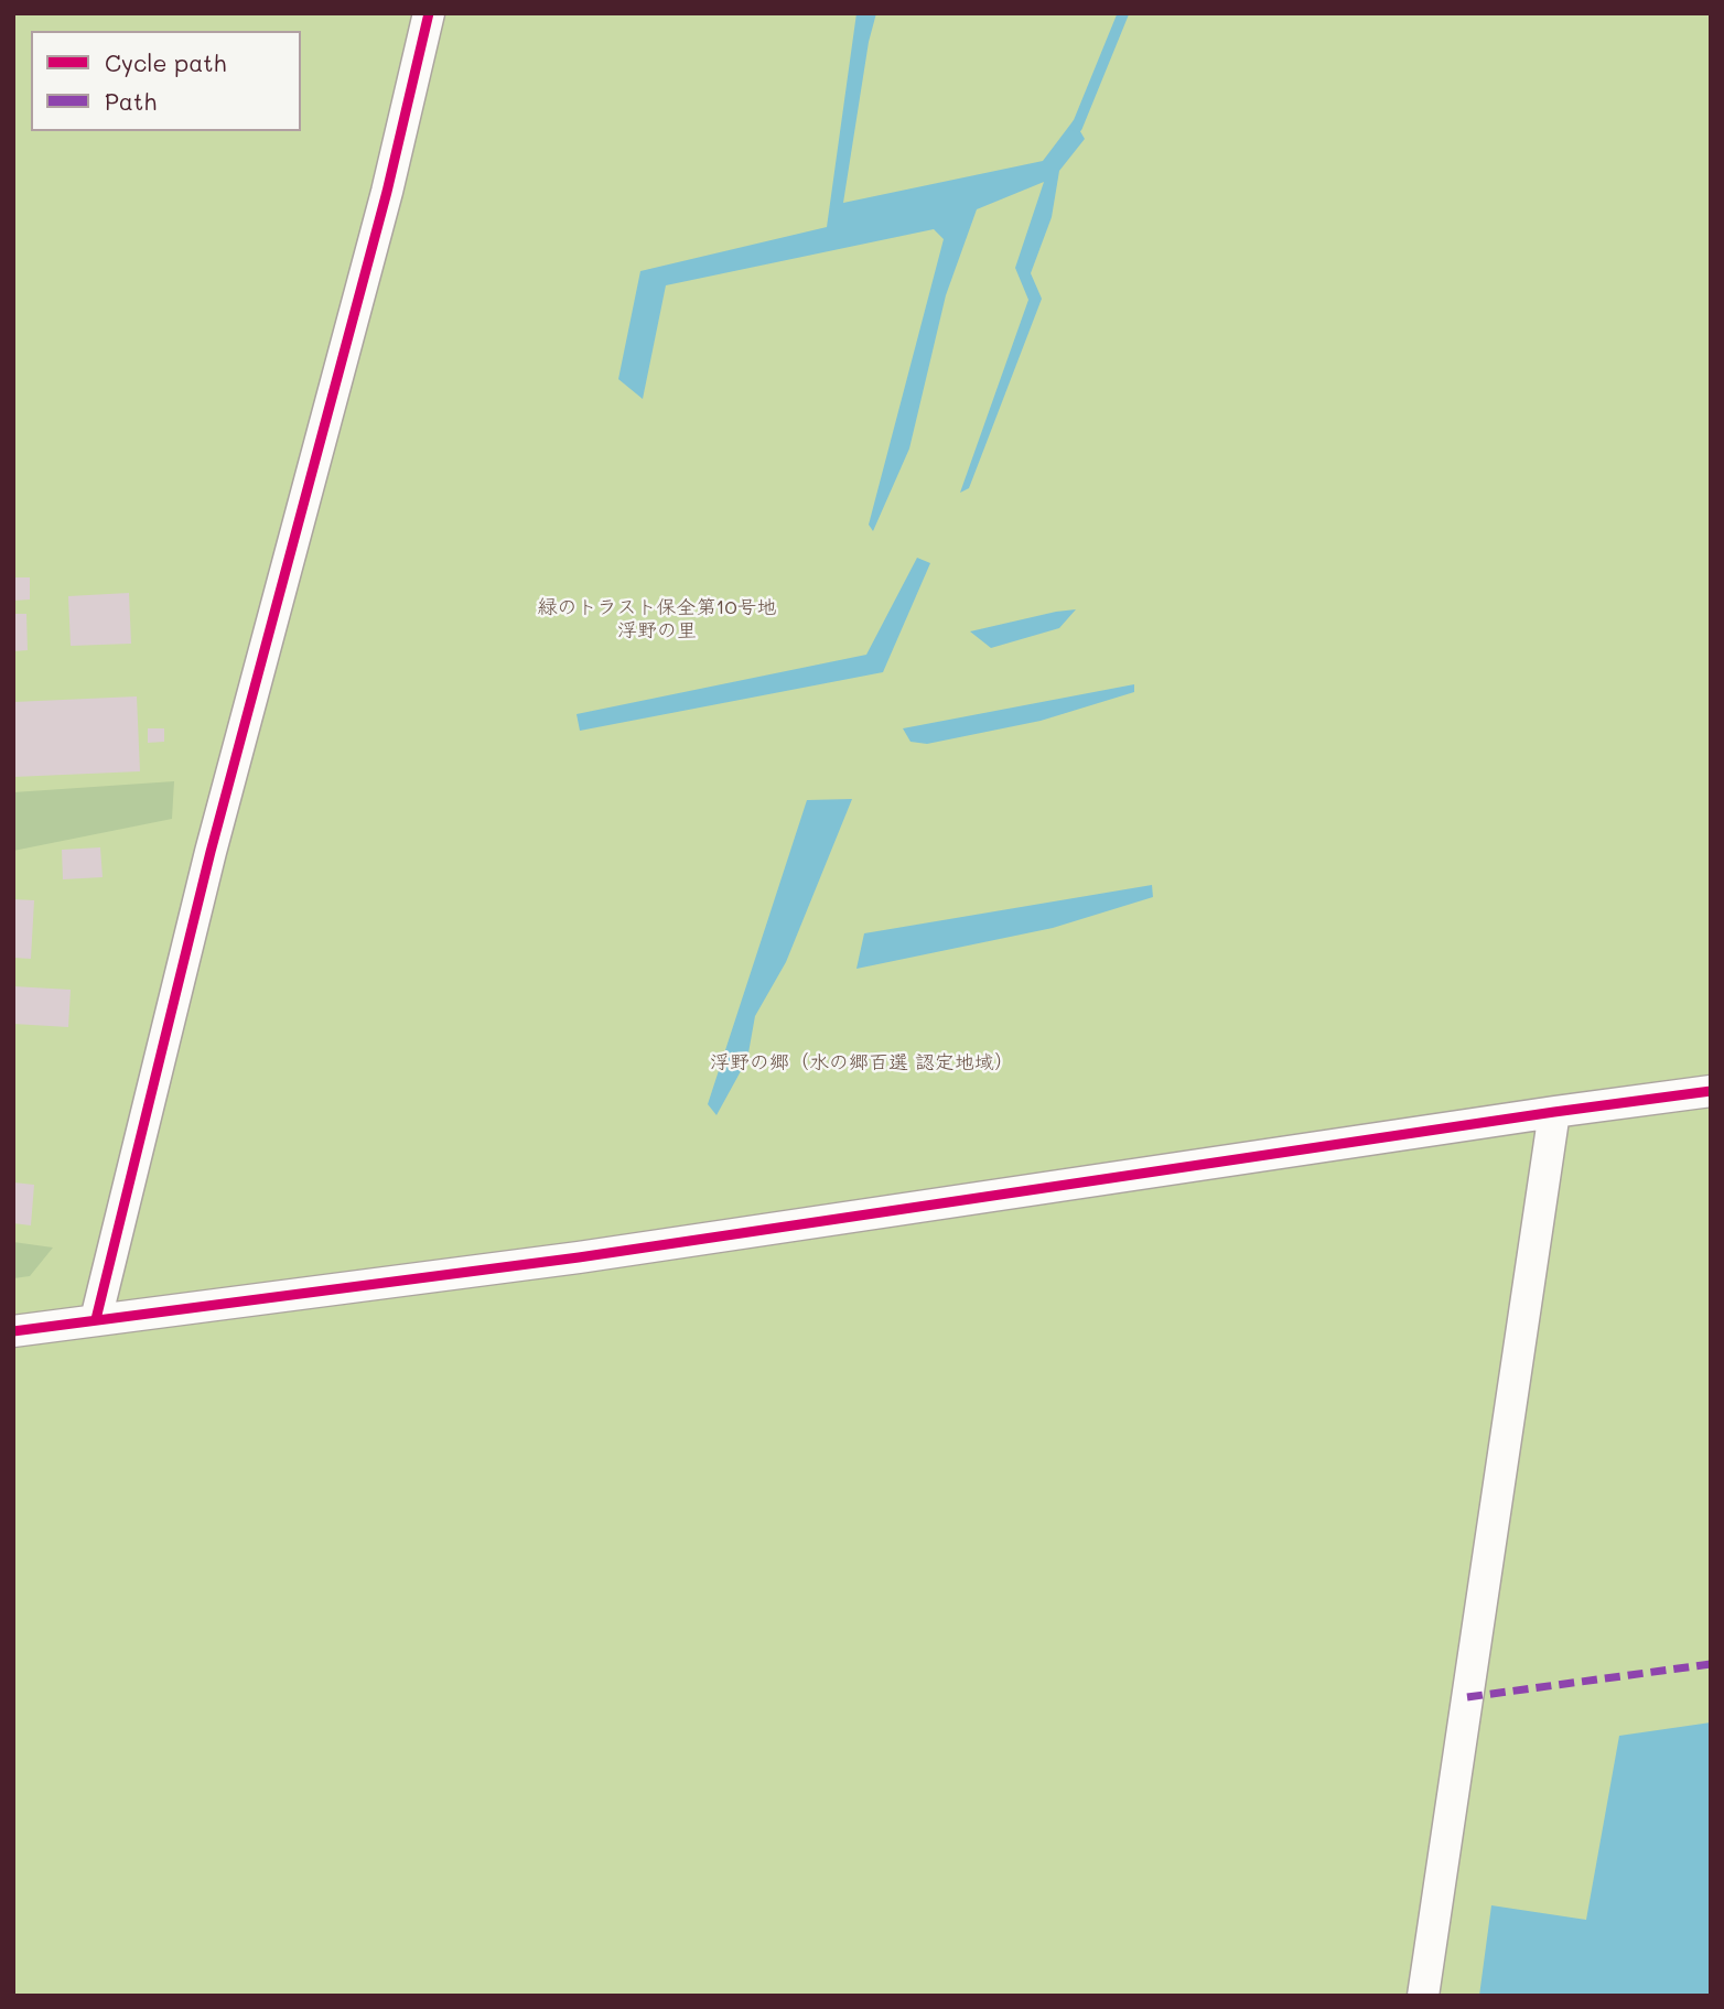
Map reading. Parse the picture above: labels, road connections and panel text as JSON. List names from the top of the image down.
{
  "parks": ["緑のトラスト保全第10号地 浮野の里", "浮野の郷（水の郷百選 認定地域）"],
  "legend": ["Cycle path", "Path"]
}
